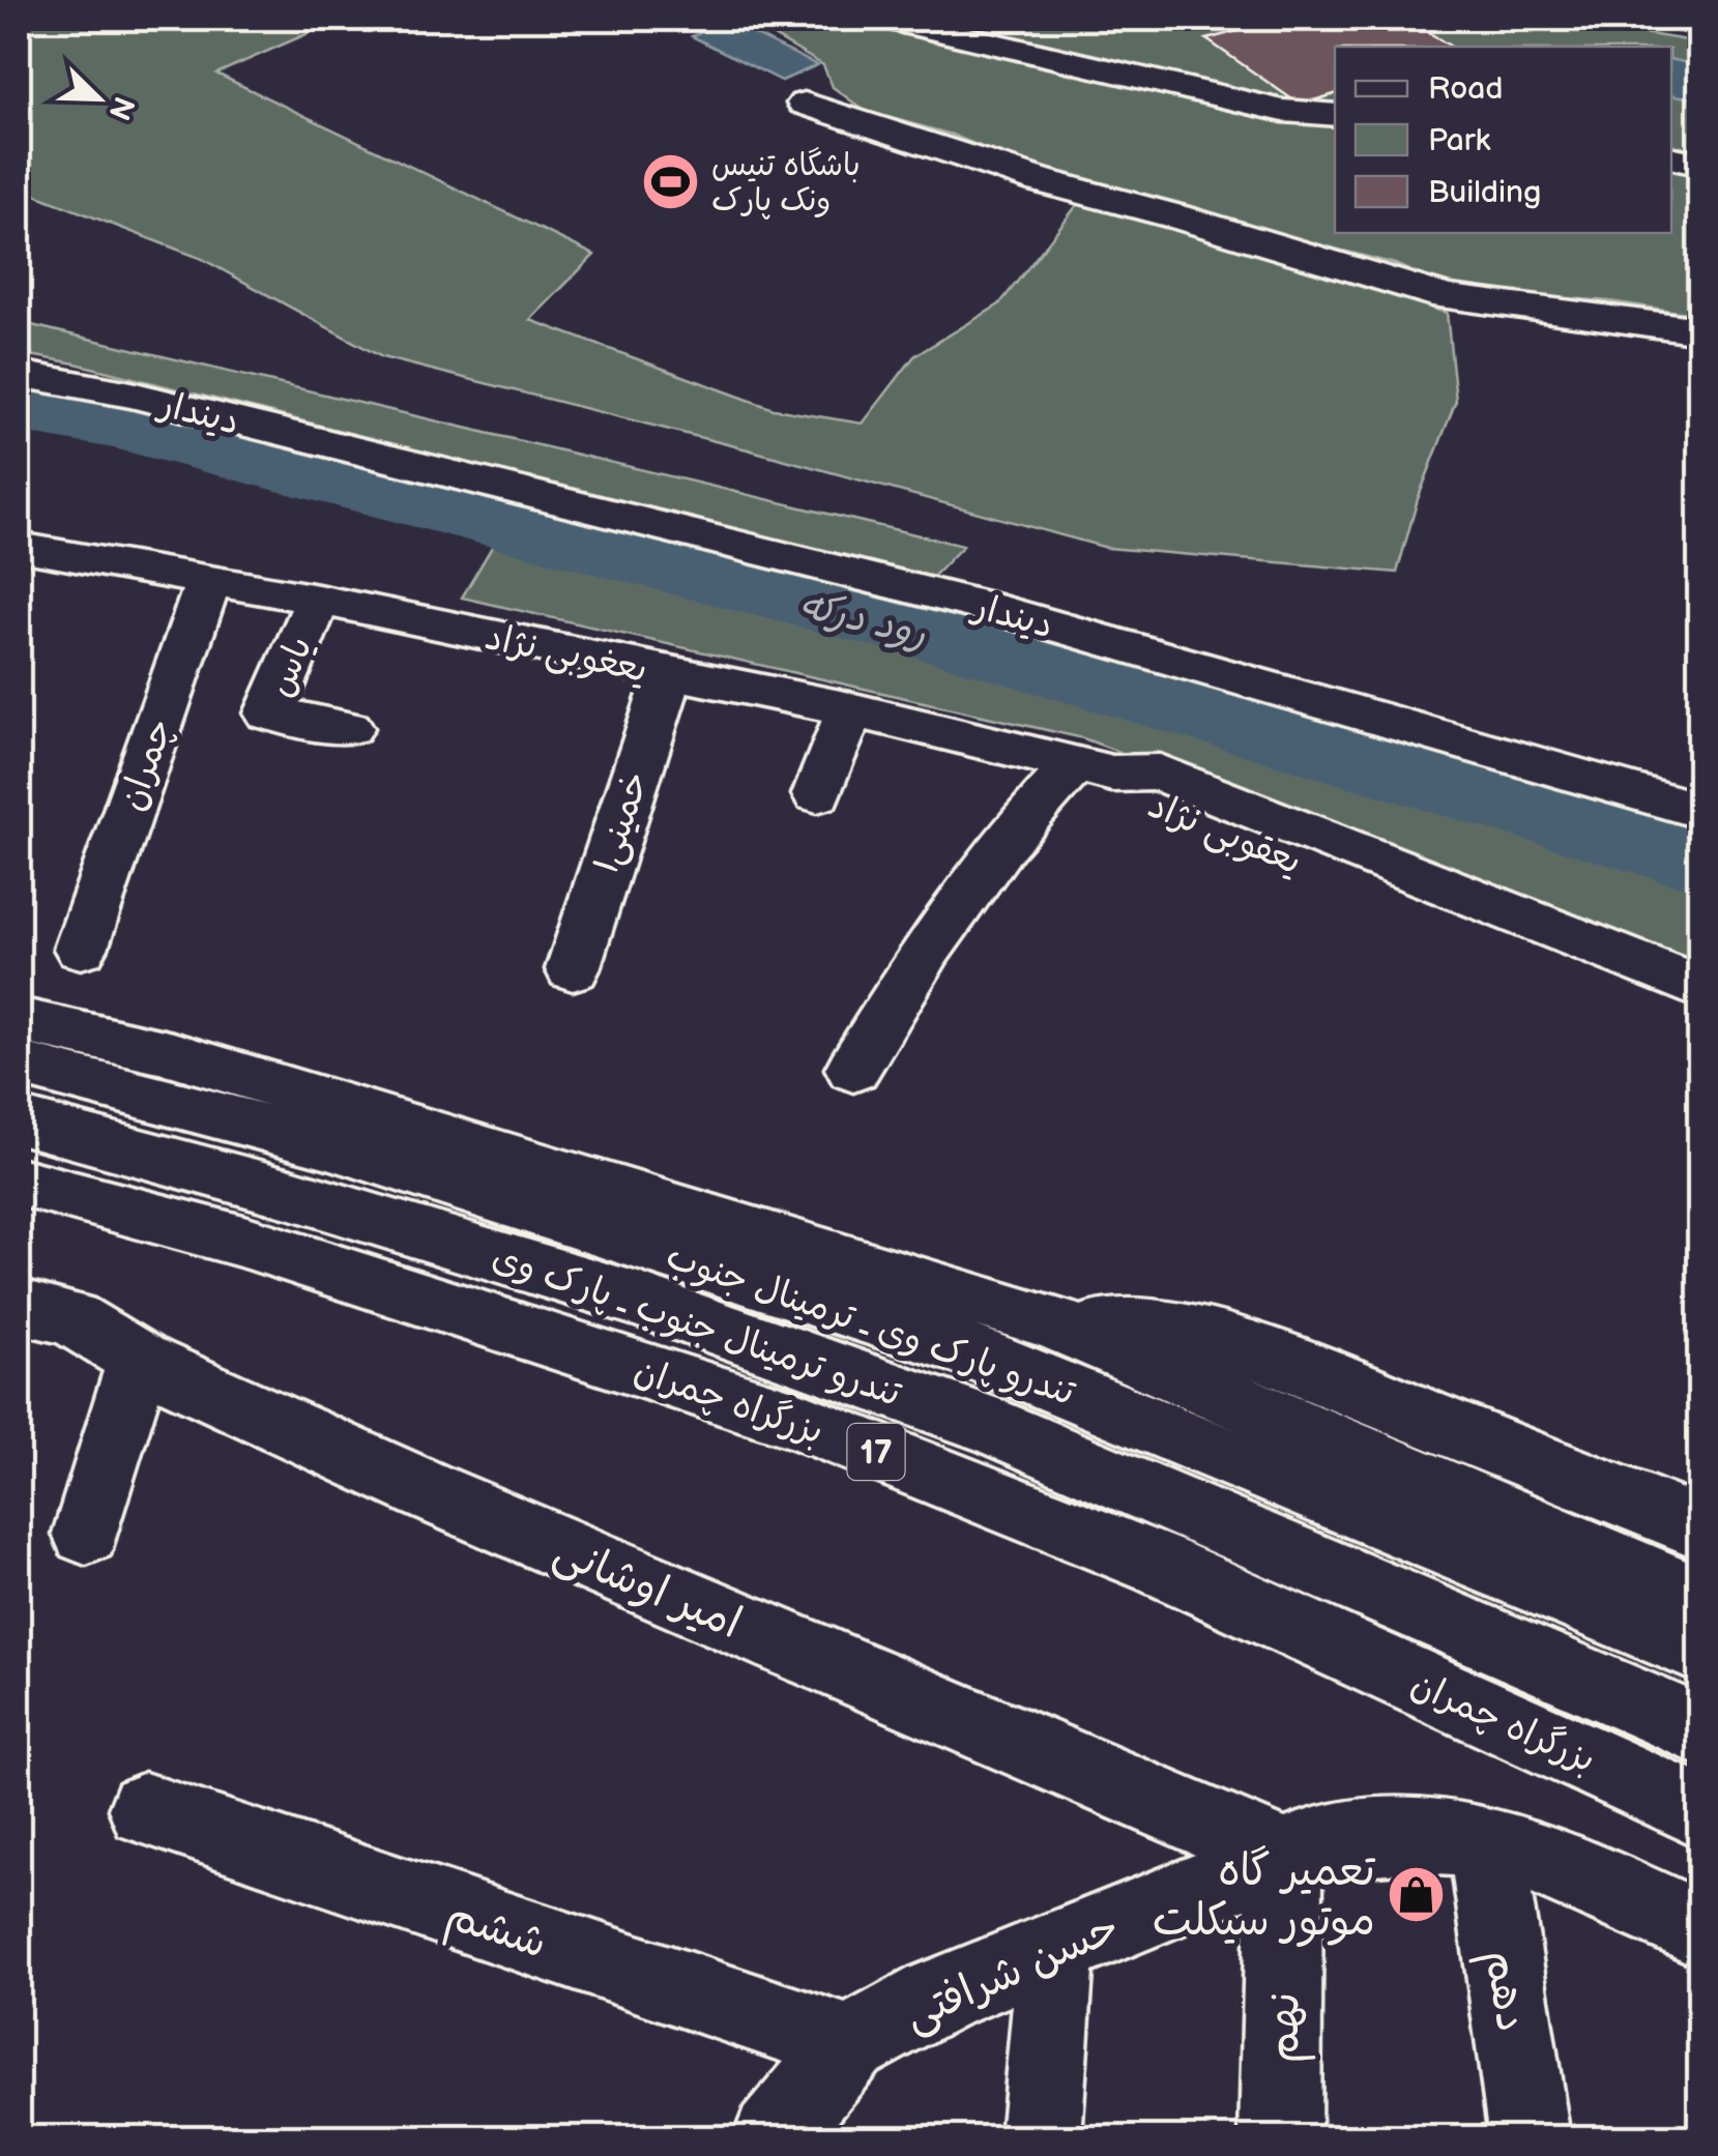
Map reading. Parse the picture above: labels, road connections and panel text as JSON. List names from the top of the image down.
{
  "streets": {
    "main road": [
      "دیندار",
      "یعغوبی نژاد",
      "یاس",
      "چمران",
      "lخمینی",
      "یعقوبی نژاد",
      "تندرو پارک وی ـ ترمینال جنوب",
      "تندرو ترمینال جنوب ـ پارک وی",
      "بزرگراه چمران",
      "17",
      "امیر اوشانی",
      "ششم",
      "حسن شرافتی",
      "دهم",
      "نهم"
    ]
  },
  "crossings": [
    ["یعغوبی نژاد", "یاس"],
    ["یعغوبی نژاد", "چمران"],
    ["یعغوبی نژاد", "lخمینی"],
    ["یعغوبی نژاد", "یعقوبی نژاد"],
    ["امیر اوشانی", "حسن شرافتی"],
    ["امیر اوشانی", "نهم"],
    ["ششم", "حسن شرافتی"],
    ["حسن شرافتی", "دهم"],
    ["حسن شرافتی", "نهم"]
  ],
  "water": ["رود درکه"],
  "places": {
    "sports": ["باشگاه تنیس ونک پارک"],
    "shop": ["تعمیر گاه موتور سیکلت"]
  },
  "legend": ["Road", "Park", "Building"],
  "north": "bottom right"
}
